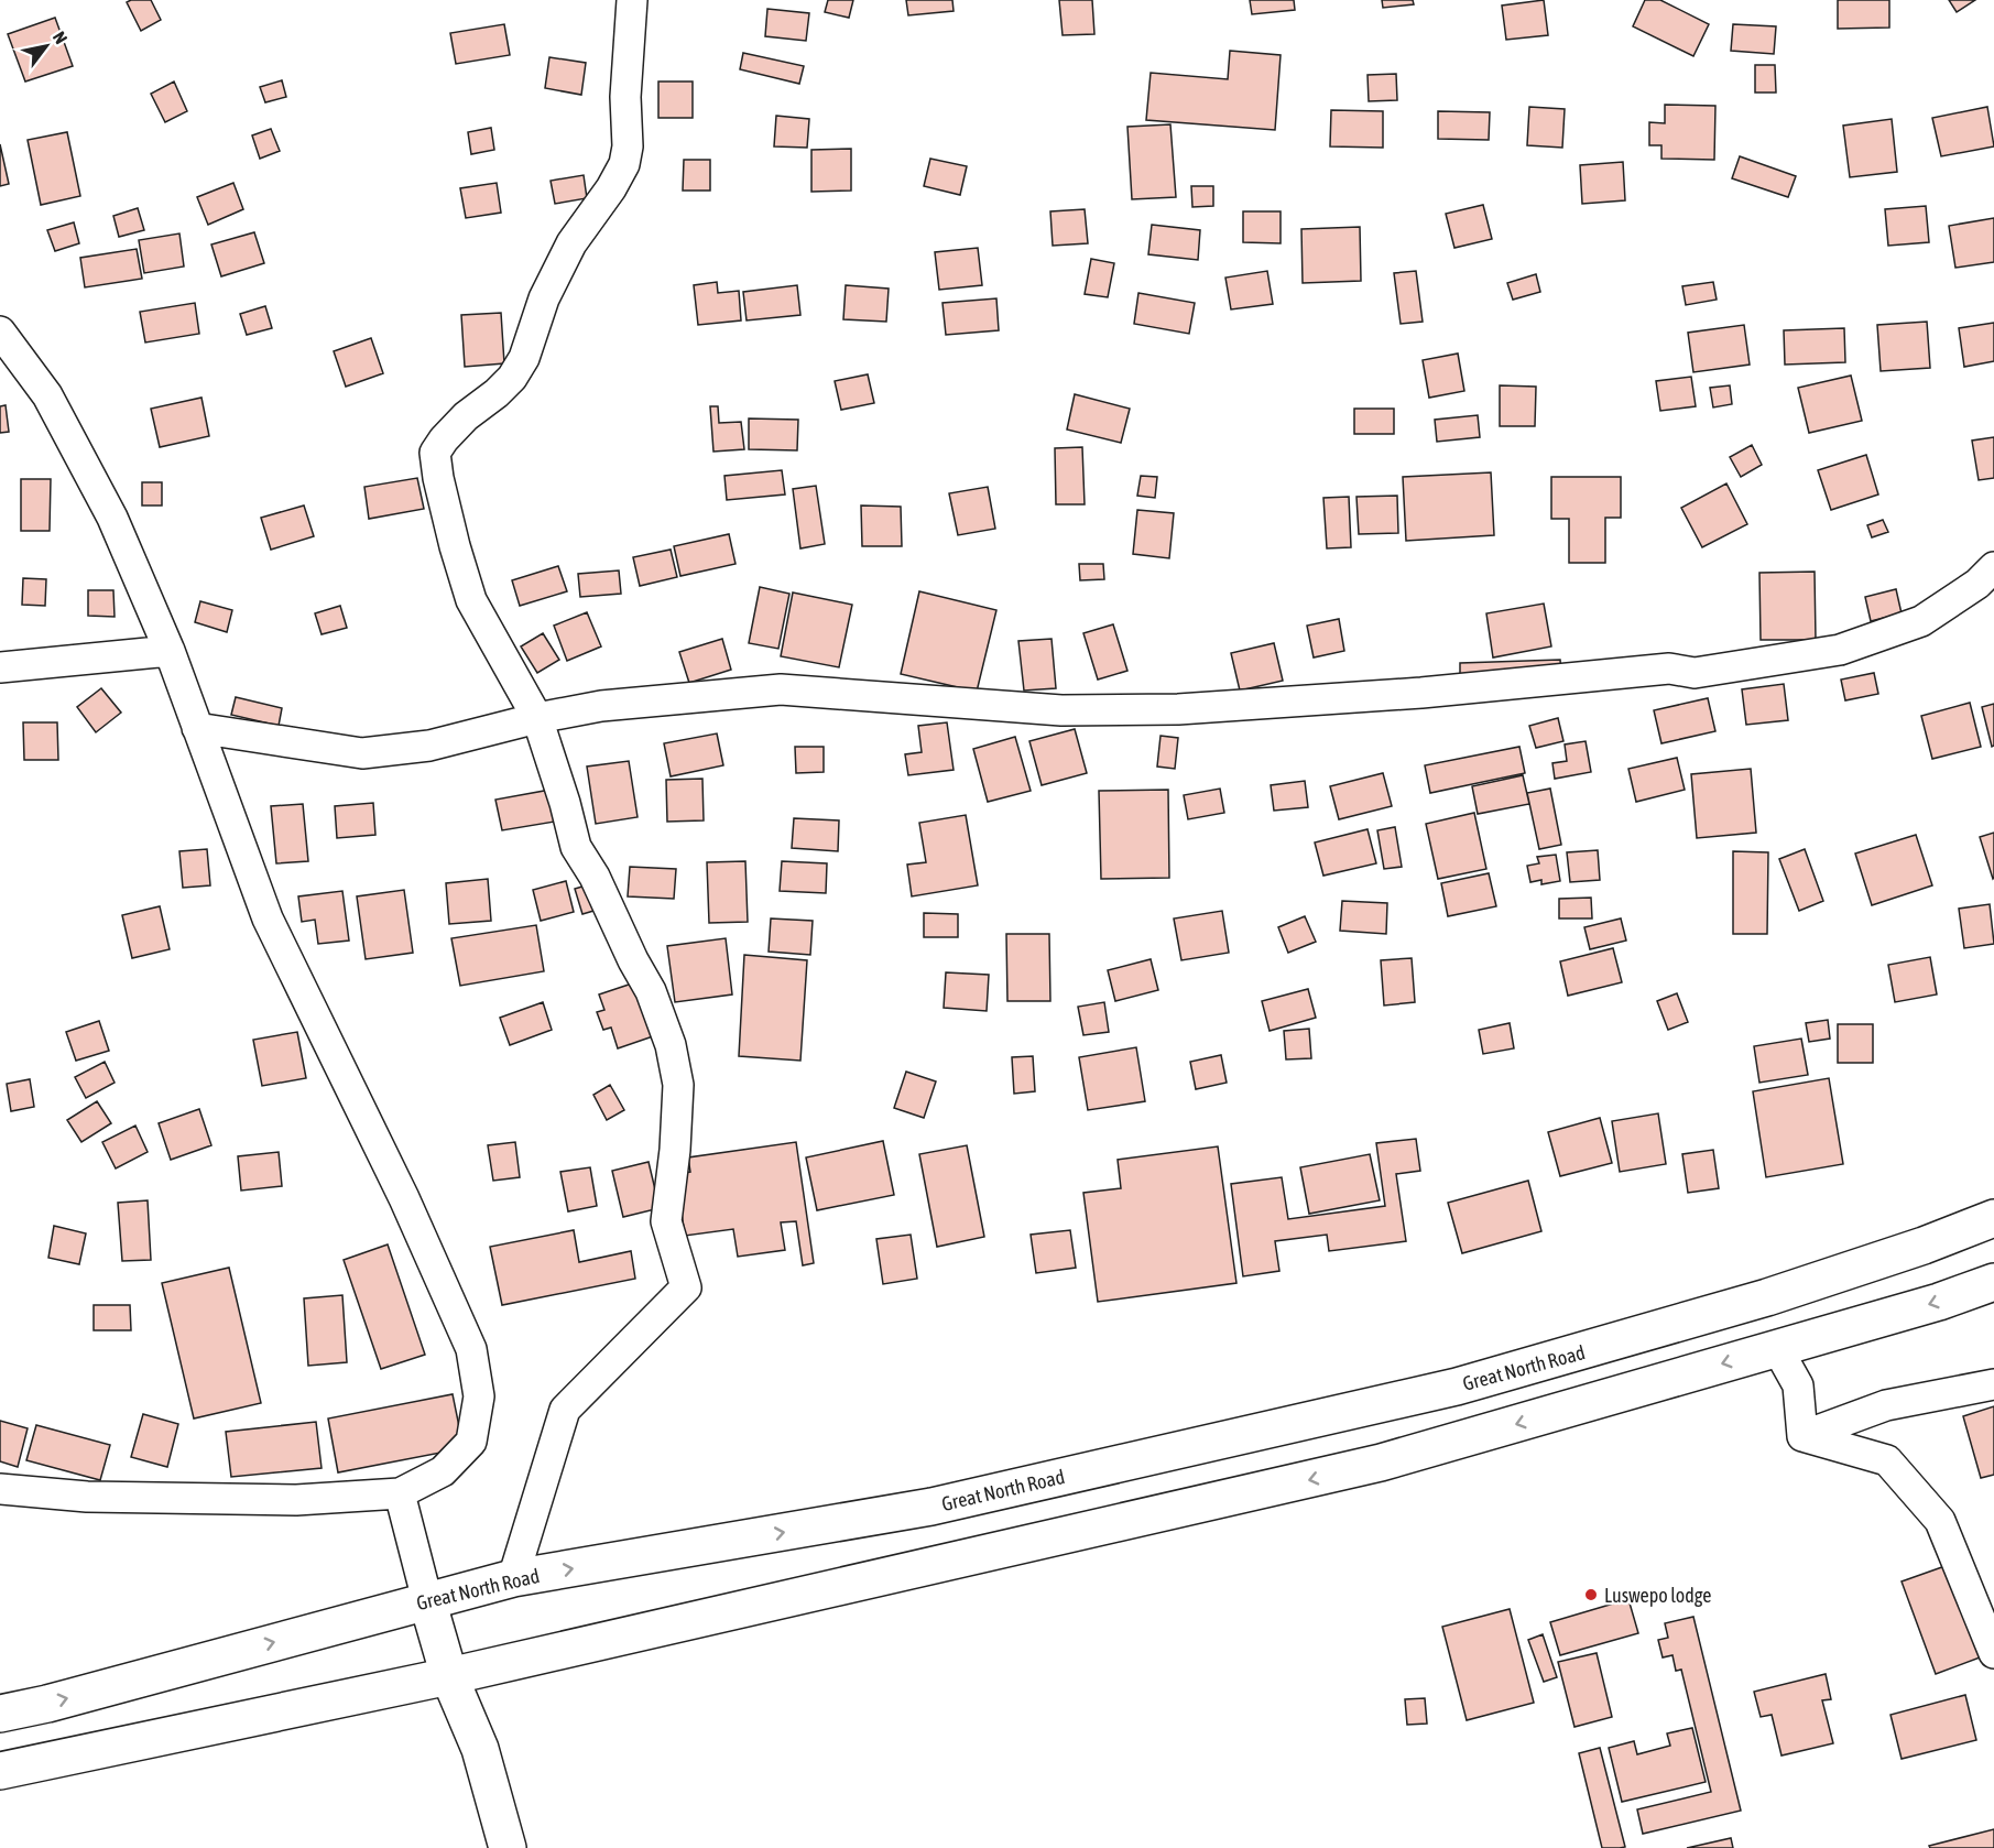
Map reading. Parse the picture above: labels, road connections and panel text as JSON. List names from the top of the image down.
{
  "streets": {
    "main road": ["Great North Road"]
  },
  "places": ["Luswepo lodge"],
  "north": "top right"
}
